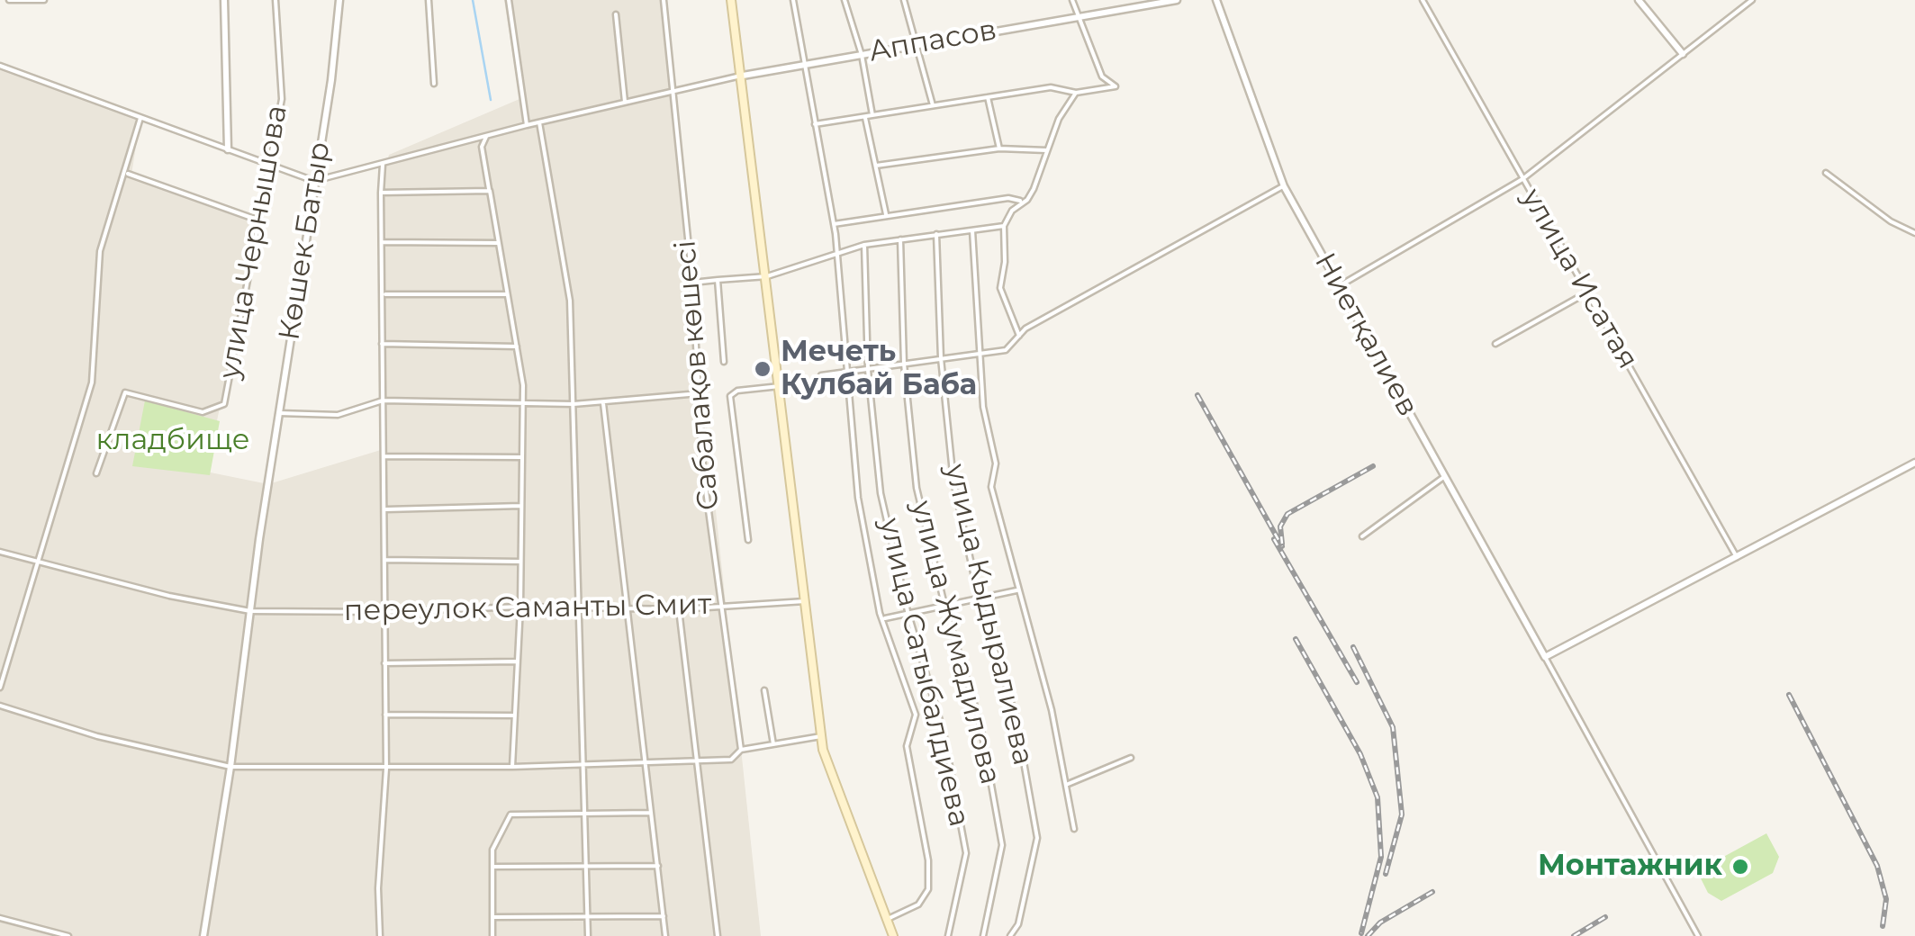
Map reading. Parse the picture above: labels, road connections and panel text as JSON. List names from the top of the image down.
{
  "streets": {
    "street": [
      "Аппасов",
      "Көшек Батыр",
      "улица Чернышова",
      "улица Исатая",
      "Ниетқалиев",
      "Сабалақов көшесі",
      "переулок Саманты Смит",
      "улица Кыдыралиева",
      "улица Жумадилова",
      "улица Сатыбалдиева"
    ]
  },
  "crossings": [
    ["Көшек Батыр", "переулок Саманты Смит"],
    ["Сабалақов көшесі", "переулок Саманты Смит"]
  ],
  "parks": ["кладбище"],
  "places": ["Мечеть Кулбай Баба", "Монтажник"]
}
